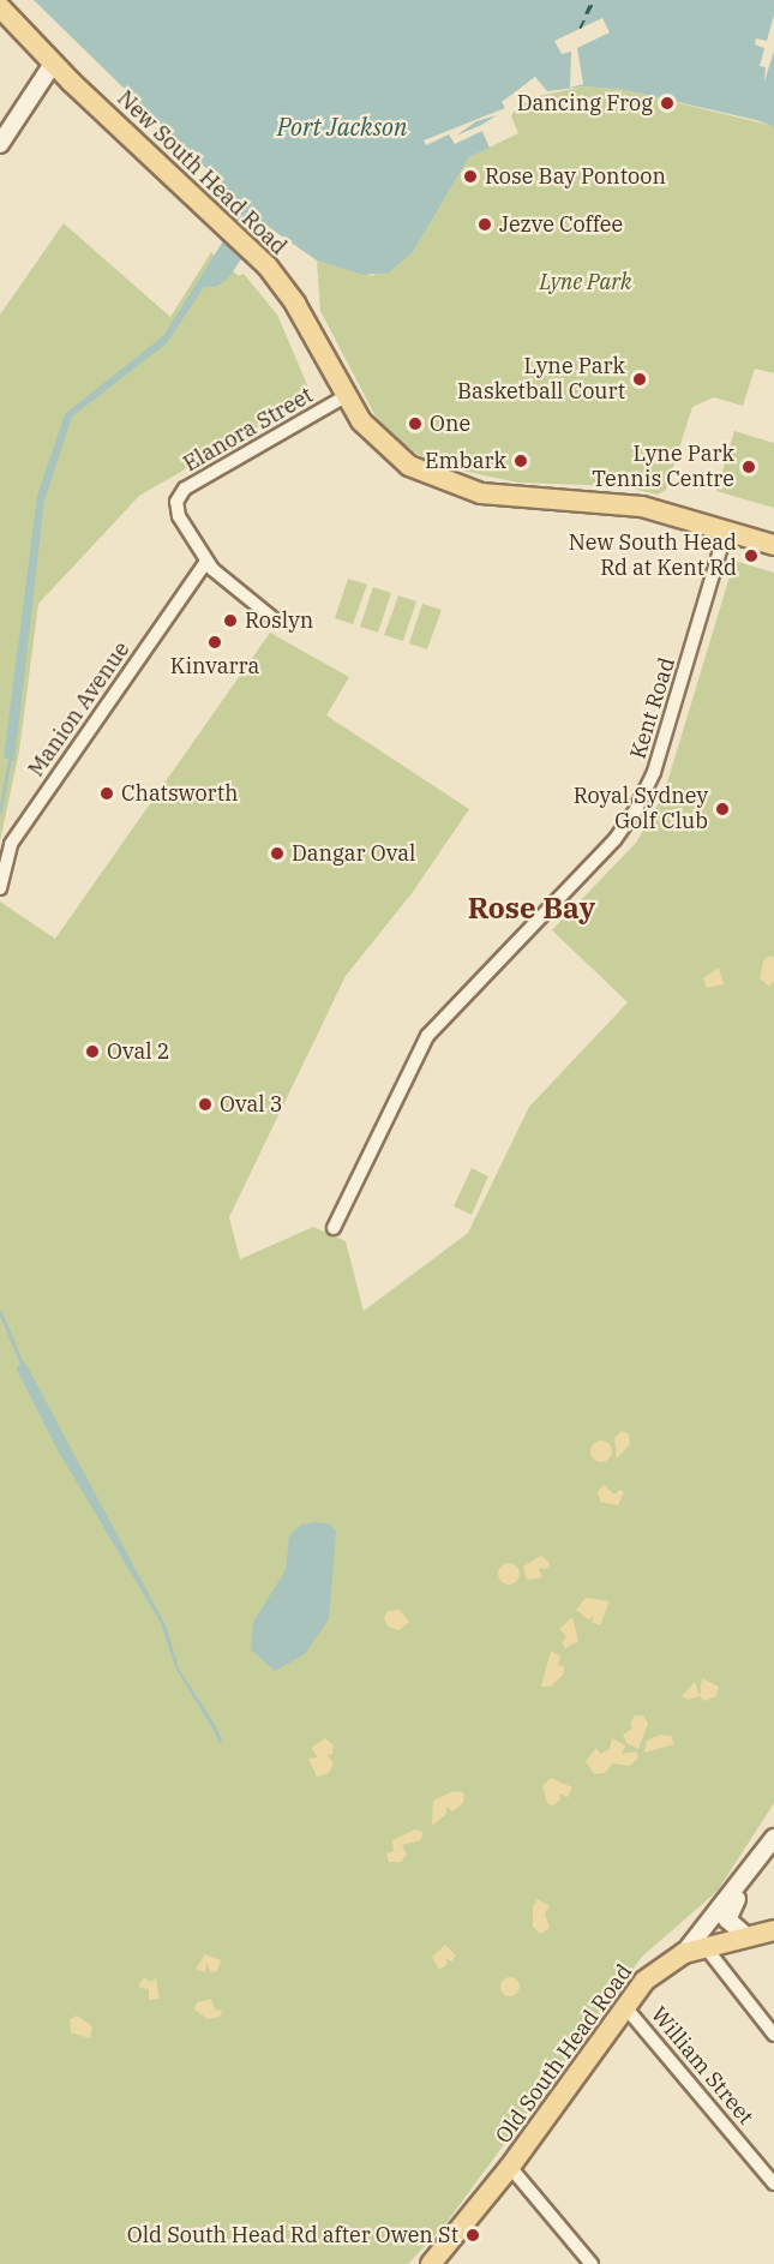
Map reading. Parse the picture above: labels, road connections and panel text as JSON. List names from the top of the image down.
{
  "streets": {
    "main road": ["New South Head Road", "Old South Head Road"],
    "street": [
      "Elanora Street",
      "Kent Road",
      "Manion Avenue",
      "William Street"
    ]
  },
  "crossings": [
    ["New South Head Road", "Elanora Street"],
    ["New South Head Road", "Kent Road"],
    ["Elanora Street", "Manion Avenue"],
    ["Old South Head Road", "William Street"]
  ],
  "districts": ["Rose Bay"],
  "water": ["Port Jackson"],
  "parks": ["Lyne Park"],
  "places": [
    "Dancing Frog",
    "Rose Bay Pontoon",
    "Jezve Coffee",
    "Lyne Park Basketball Court",
    "One",
    "Embark",
    "Lyne Park Tennis Centre",
    "New South Head Rd at Kent Rd",
    "Roslyn",
    "Kinvarra",
    "Chatsworth",
    "Royal Sydney Golf Club",
    "Dangar Oval",
    "Oval 2",
    "Oval 3",
    "Old South Head Rd after Owen St"
  ]
}
